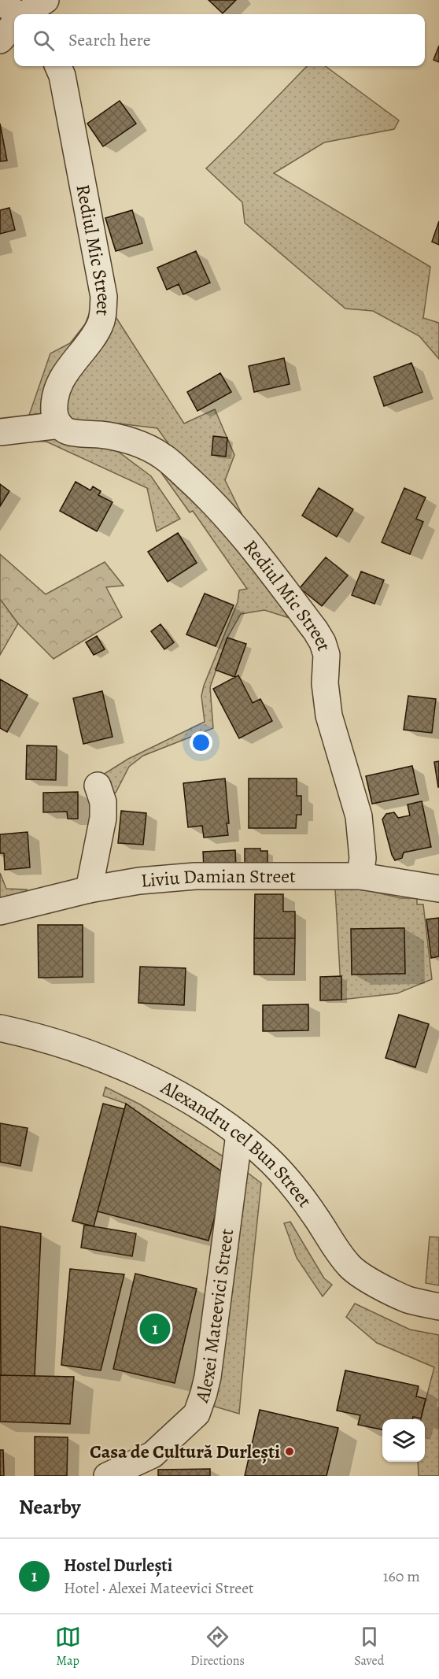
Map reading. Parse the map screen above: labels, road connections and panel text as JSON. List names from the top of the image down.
{
  "streets": {
    "street": [
      "Rediul Mic Street",
      "Liviu Damian Street",
      "Alexandru cel Bun Street",
      "Alexei Mateevici Street"
    ]
  },
  "crossings": [
    ["Rediul Mic Street", "Liviu Damian Street"],
    ["Alexandru cel Bun Street", "Alexei Mateevici Street"]
  ],
  "places": ["Casa de Cultură Durlești"],
  "page": {
    "search": "Search here",
    "pins": "1",
    "heading": "Nearby",
    "list": [
      {
        "mark": "1",
        "name": "Hostel Durlești",
        "note": "Hotel · Alexei Mateevici Street",
        "value": "160 m"
      }
    ],
    "nav": ["Map", "Directions", "Saved"]
  }
}
